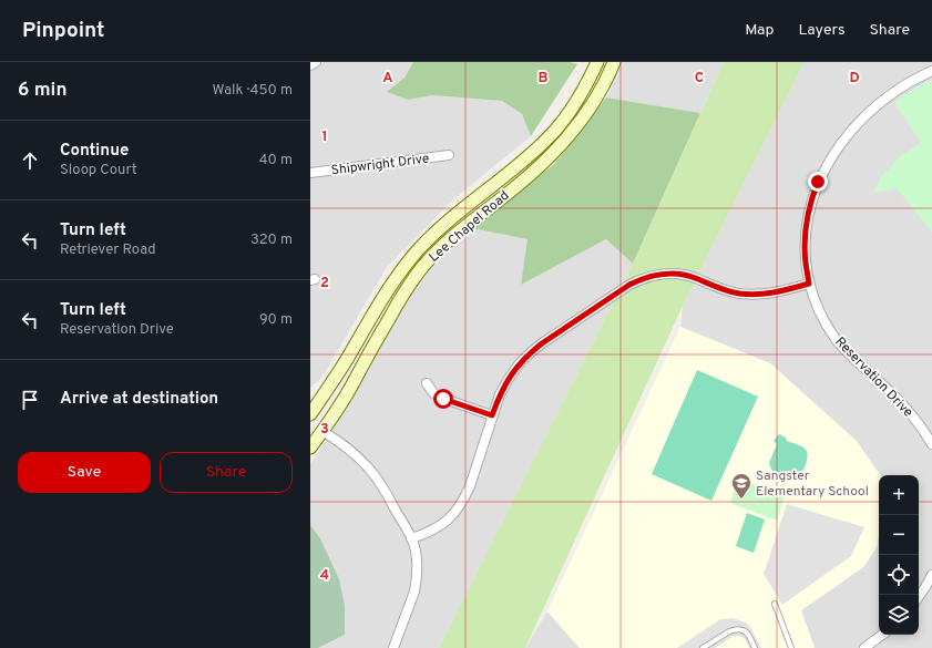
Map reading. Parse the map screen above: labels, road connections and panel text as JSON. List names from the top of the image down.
{
  "streets": {
    "main road": ["Lee Chapel Road"],
    "street": ["Shipwright Drive", "Reservation Drive"]
  },
  "places": {
    "school or university": ["Sangster Elementary School"]
  },
  "page": {
    "header": "Pinpoint",
    "nav": ["Map", "Layers", "Share"],
    "heading": ["6 min", "Walk · 450 m"],
    "list": [
      ["Continue", "Sloop Court", "40 m"],
      ["Turn left", "Retriever Road", "320 m"],
      ["Turn left", "Reservation Drive", "90 m"],
      "Arrive at destination"
    ],
    "buttons": ["Save", "Share"],
    "map_buttons": ["+", "−"]
  },
  "grid": {
    "columns": [
      "A",
      "B",
      "C",
      "D"
    ],
    "rows": [
      "1",
      "2",
      "3",
      "4"
    ]
  }
}
